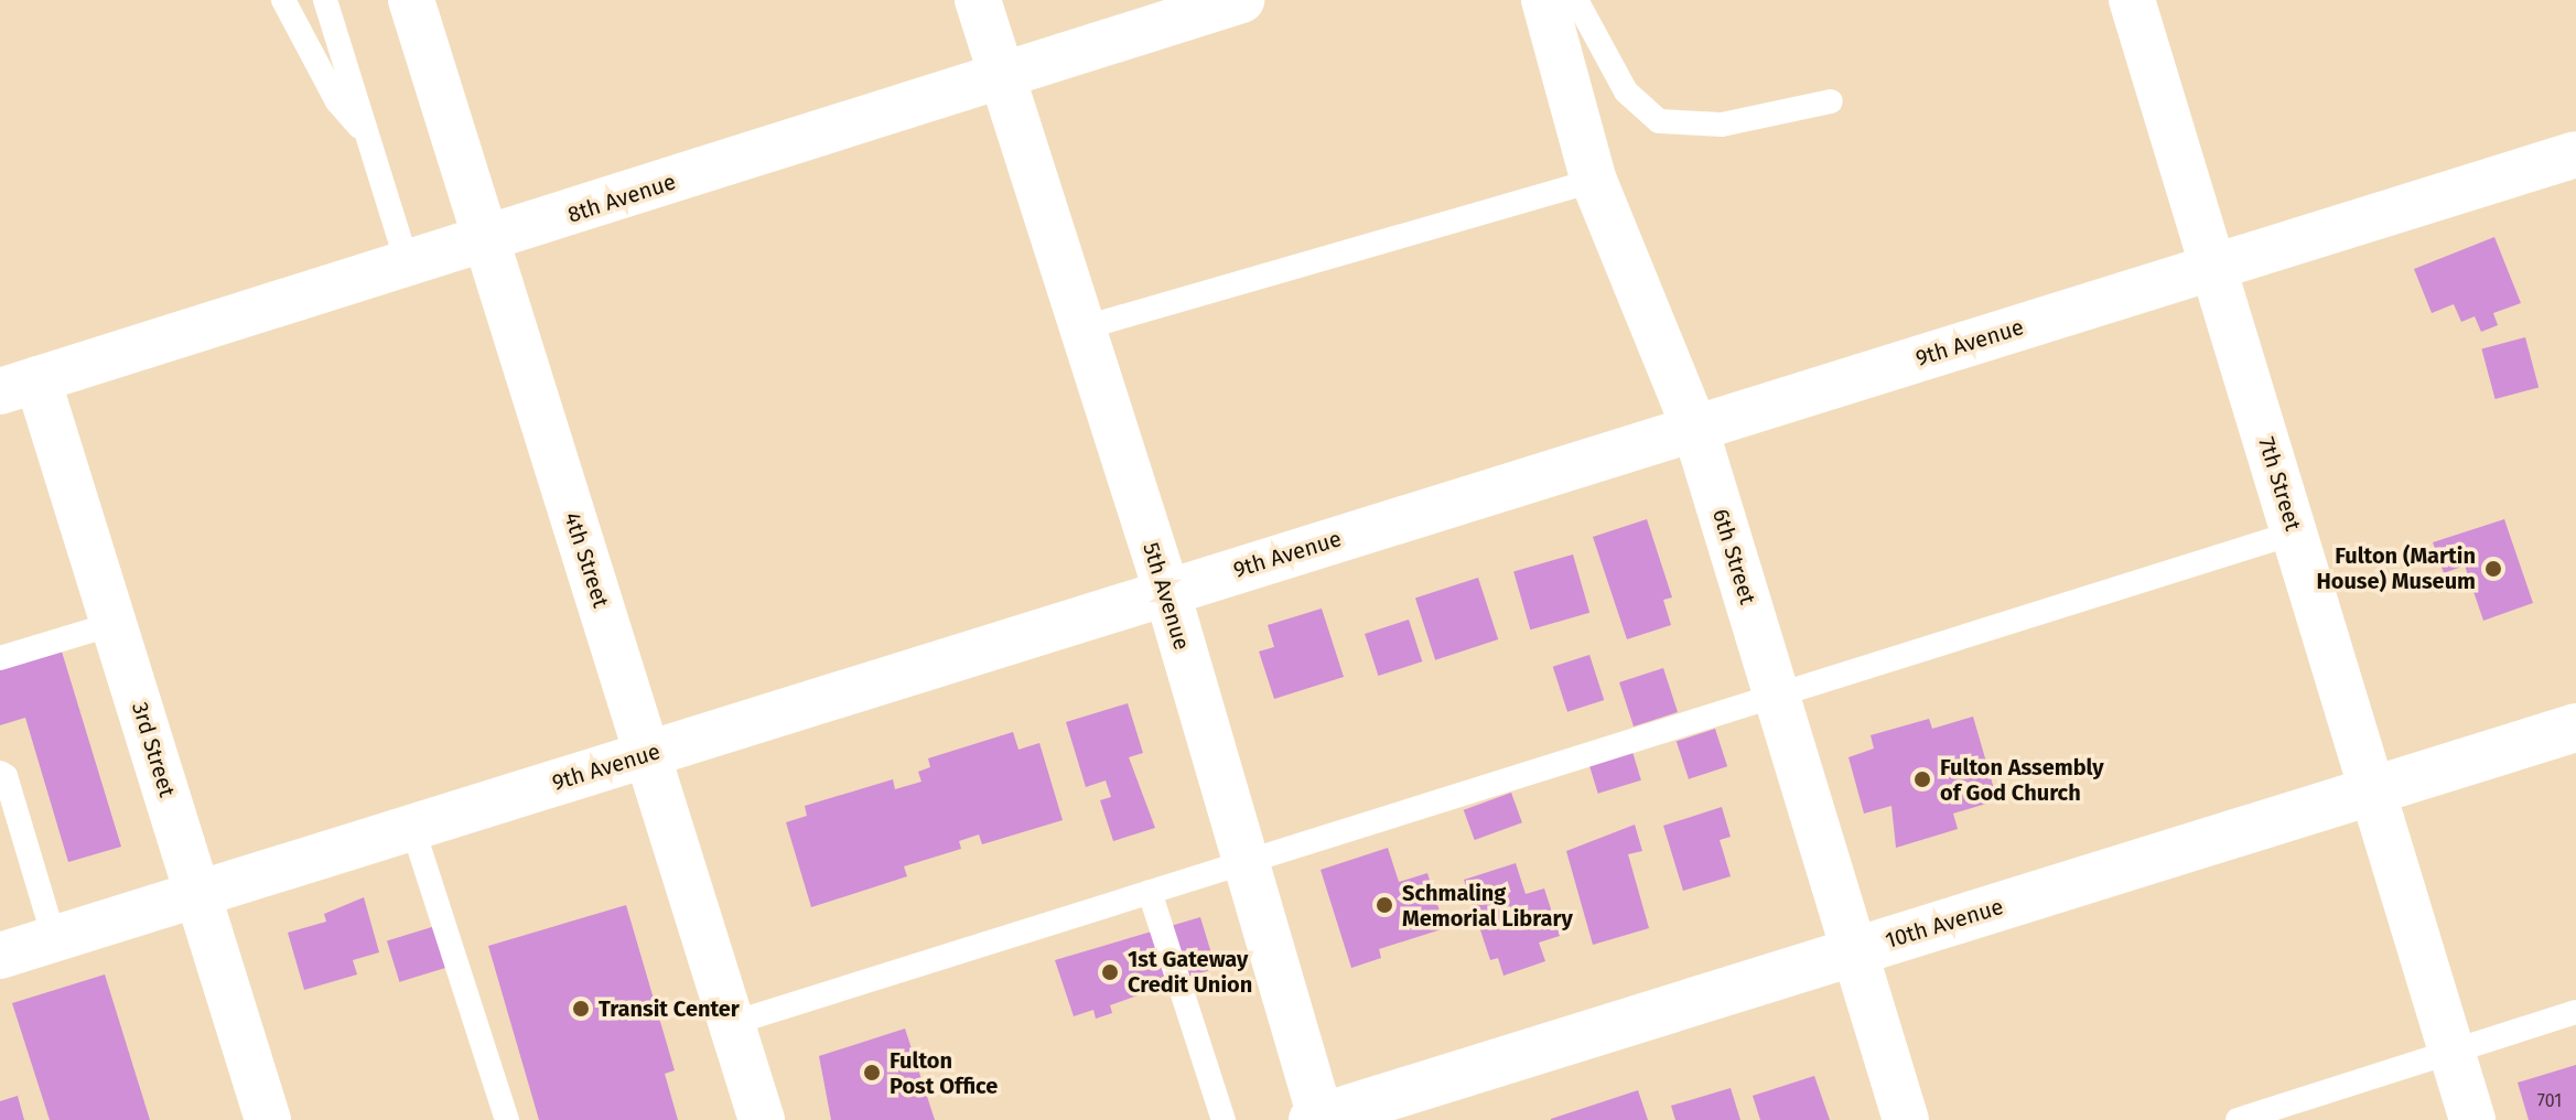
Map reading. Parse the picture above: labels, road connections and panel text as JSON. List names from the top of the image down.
{
  "streets": {
    "street": [
      "8th Avenue",
      "9th Avenue",
      "7th Street",
      "6th Street",
      "4th Street",
      "5th Avenue",
      "3rd Street",
      "10th Avenue"
    ]
  },
  "crossings": [
    ["8th Avenue", "4th Street"],
    ["8th Avenue", "5th Avenue"],
    ["8th Avenue", "3rd Street"],
    ["9th Avenue", "7th Street"],
    ["9th Avenue", "6th Street"],
    ["9th Avenue", "4th Street"],
    ["9th Avenue", "5th Avenue"],
    ["9th Avenue", "3rd Street"],
    ["7th Street", "10th Avenue"],
    ["6th Street", "10th Avenue"],
    ["5th Avenue", "10th Avenue"]
  ],
  "places": [
    "Fulton (Martin House) Museum",
    "Fulton Assembly of God Church",
    "Schmaling Memorial Library",
    "1st Gateway Credit Union",
    "Transit Center",
    "Fulton Post Office"
  ],
  "house_numbers": ["701"]
}
